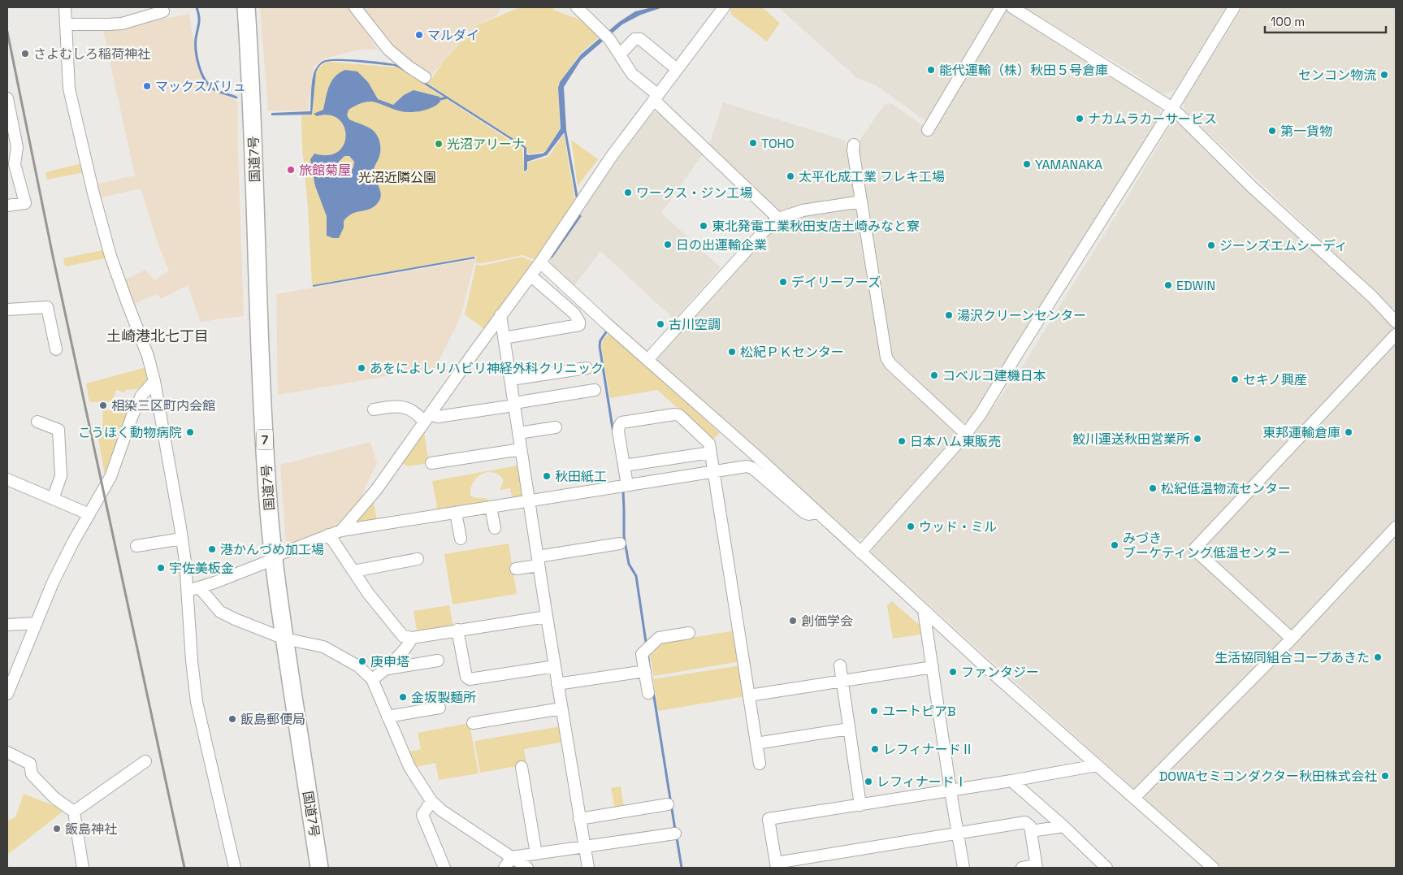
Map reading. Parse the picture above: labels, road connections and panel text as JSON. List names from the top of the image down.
{
  "streets": {
    "highway": ["国道7号", "7"]
  },
  "districts": ["土崎港北七丁目"],
  "parks": ["光沼近隣公園"],
  "places": [
    "マルダイ",
    "さよむしろ稲荷神社",
    "能代運輸（株）秋田５号倉庫",
    "センコン物流",
    "マックスバリュ",
    "ナカムラカーサービス",
    "第一貨物",
    "TOHO",
    "光沼アリーナ",
    "YAMANAKA",
    "旅館菊屋",
    "太平化成工業 フレキ工場",
    "ワークス・ジン工場",
    "東北発電工業秋田支店土崎みなと寮",
    "日の出運輸企業",
    "ジーンズエムシーディ",
    "デイリーフーズ",
    "EDWIN",
    "湯沢クリーンセンター",
    "古川空調",
    "松紀ＰＫセンター",
    "あをによしリハビリ神経外科クリニック",
    "コベルコ建機日本",
    "セキノ興産",
    "相染三区町内会館",
    "こうほく動物病院",
    "東邦運輸倉庫",
    "鮫川運送秋田営業所",
    "日本ハム東販売",
    "秋田紙工",
    "松紀低温物流センター",
    "ウッド・ミル",
    "みづき ブーケティング低温センター",
    "港かんづめ加工場",
    "宇佐美板金",
    "創価学会",
    "生活協同組合コープあきた",
    "庚申塔",
    "ファンタジー",
    "金坂製麺所",
    "ユートピアB",
    "飯島郵便局",
    "レフィナードⅡ",
    "DOWAセミコンダクター秋田株式会社",
    "レフィナードⅠ",
    "飯島神社"
  ],
  "scale_bar": "100 m"
}
